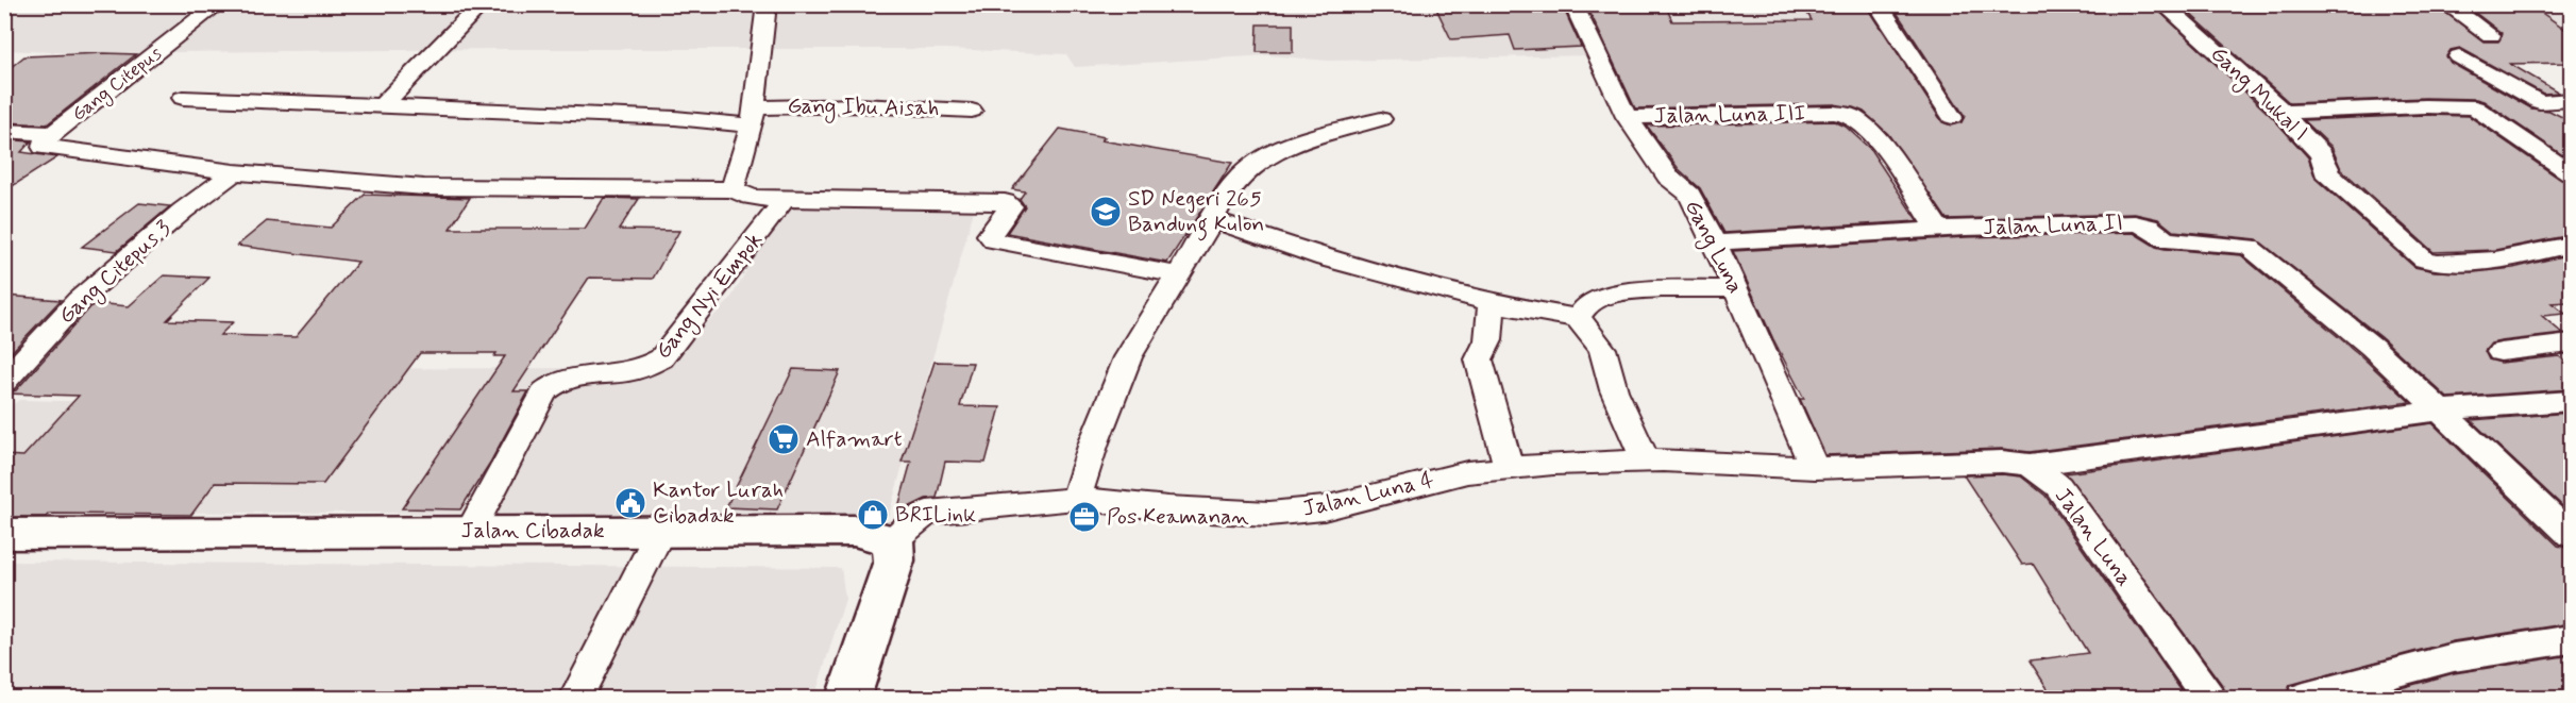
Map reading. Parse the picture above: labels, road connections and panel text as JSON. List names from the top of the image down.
{
  "streets": {
    "main road": ["Jalan Cibadak"],
    "street": [
      "Gang Citepus",
      "Gang Mukal I",
      "Gang Ibu Aisah",
      "Jalan Luna III",
      "Jalan Luna II",
      "Gang Luna",
      "Gang Citepus 3",
      "Gang Nyi Empok",
      "Jalan Luna 4",
      "Jalan Luna"
    ]
  },
  "crossings": [
    ["Gang Citepus", "Gang Nyi Empok"],
    ["Jalan Luna III", "Jalan Luna II"],
    ["Jalan Luna III", "Gang Luna"],
    ["Jalan Luna II", "Gang Luna"],
    ["Gang Luna", "Jalan Luna 4"],
    ["Gang Luna", "Jalan Luna"],
    ["Gang Citepus 3", "Gang Nyi Empok"],
    ["Gang Nyi Empok", "Jalan Cibadak"],
    ["Jalan Luna 4", "Jalan Cibadak"],
    ["Jalan Luna 4", "Jalan Luna"]
  ],
  "places": {
    "school or university": ["SD Negeri 265 Bandung Kulon"],
    "supermarket": ["Alfamart"],
    "public building": ["Kantor Lurah Cibadak"],
    "shop": ["BRILink"],
    "office": ["Pos Keamanan"]
  }
}
